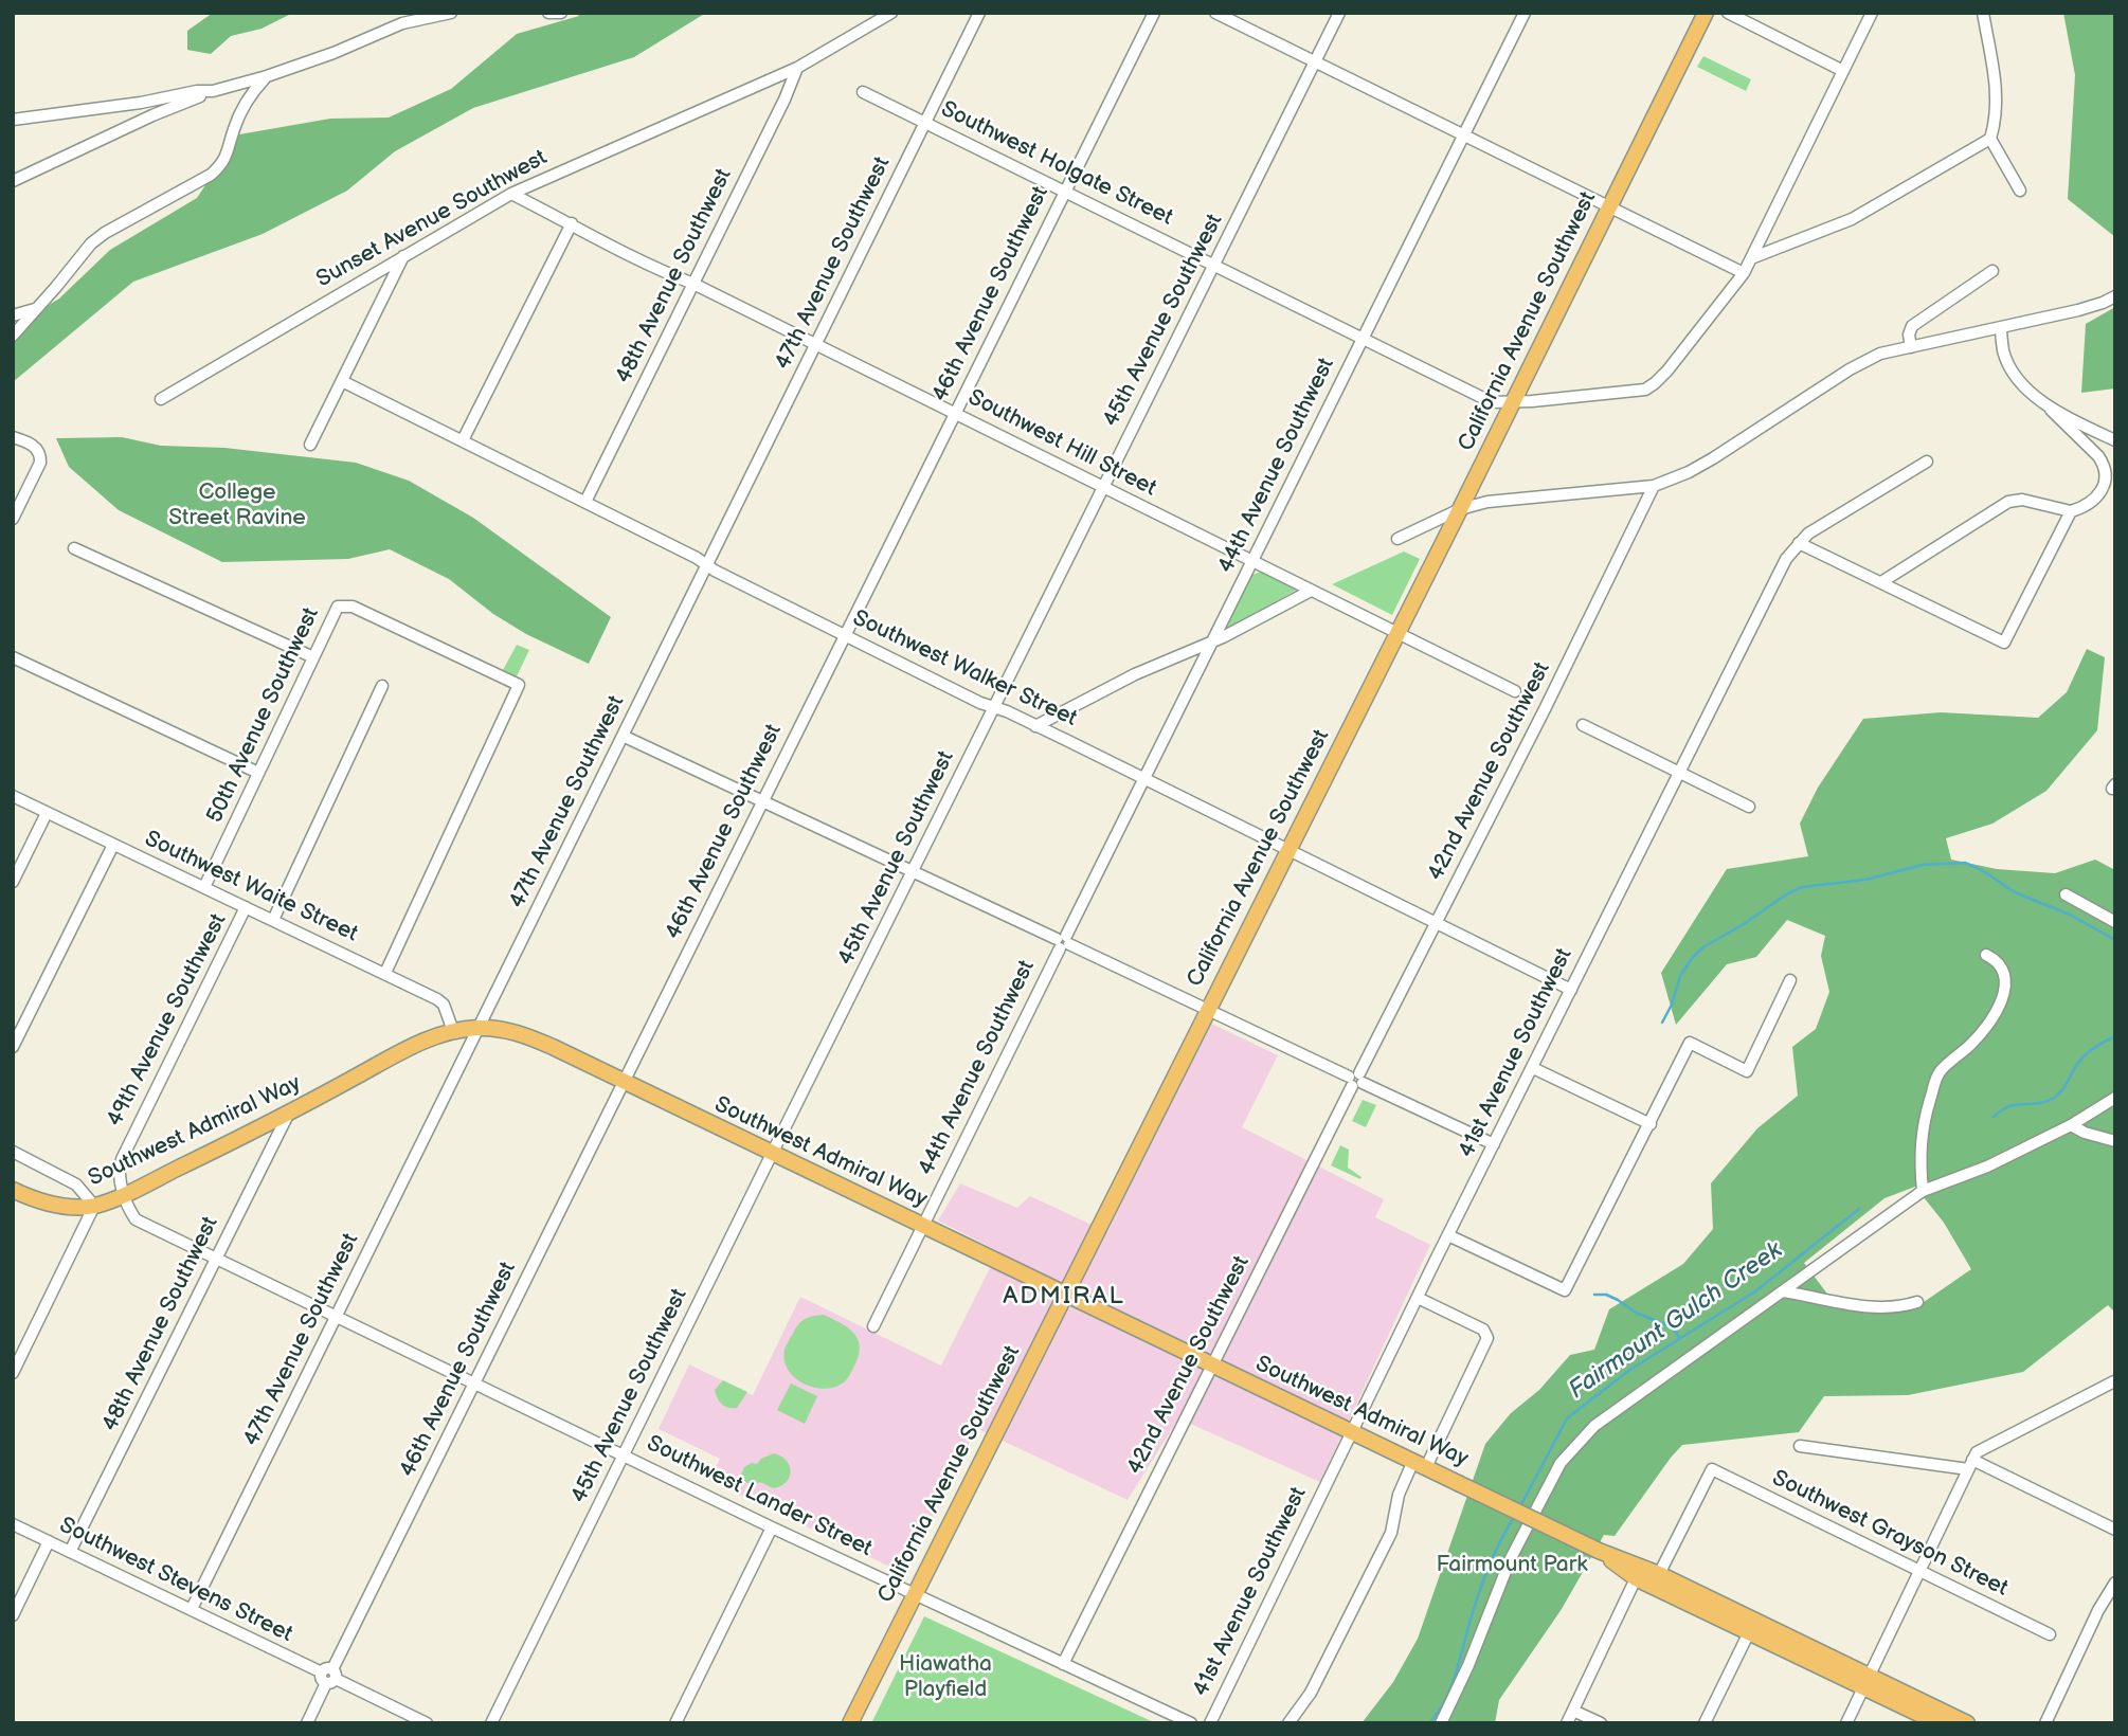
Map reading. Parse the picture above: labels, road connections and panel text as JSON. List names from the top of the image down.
{
  "streets": {
    "main road": ["California Avenue Southwest", "Southwest Admiral Way"],
    "street": [
      "Southwest Holgate Street",
      "Sunset Avenue Southwest",
      "47th Avenue Southwest",
      "48th Avenue Southwest",
      "46th Avenue Southwest",
      "45th Avenue Southwest",
      "Southwest Hill Street",
      "44th Avenue Southwest",
      "Southwest Walker Street",
      "50th Avenue Southwest",
      "42nd Avenue Southwest",
      "Southwest Waite Street",
      "49th Avenue Southwest",
      "41st Avenue Southwest",
      "Southwest Lander Street",
      "Southwest Grayson Street",
      "Southwest Stevens Street"
    ]
  },
  "crossings": [
    ["Southwest Holgate Street", "47th Avenue Southwest"],
    ["Southwest Holgate Street", "46th Avenue Southwest"],
    ["Southwest Holgate Street", "45th Avenue Southwest"],
    ["Southwest Holgate Street", "California Avenue Southwest"],
    ["Southwest Holgate Street", "44th Avenue Southwest"],
    ["Sunset Avenue Southwest", "48th Avenue Southwest"],
    ["Sunset Avenue Southwest", "Southwest Hill Street"],
    ["47th Avenue Southwest", "Southwest Hill Street"],
    ["47th Avenue Southwest", "Southwest Walker Street"],
    ["47th Avenue Southwest", "Southwest Admiral Way"],
    ["47th Avenue Southwest", "Southwest Lander Street"],
    ["47th Avenue Southwest", "Southwest Stevens Street"],
    ["48th Avenue Southwest", "Southwest Hill Street"],
    ["48th Avenue Southwest", "Southwest Walker Street"],
    ["48th Avenue Southwest", "Southwest Admiral Way"],
    ["48th Avenue Southwest", "Southwest Lander Street"],
    ["48th Avenue Southwest", "Southwest Stevens Street"],
    ["46th Avenue Southwest", "Southwest Hill Street"],
    ["46th Avenue Southwest", "Southwest Walker Street"],
    ["46th Avenue Southwest", "Southwest Admiral Way"],
    ["46th Avenue Southwest", "Southwest Lander Street"],
    ["46th Avenue Southwest", "Southwest Stevens Street"],
    ["45th Avenue Southwest", "Southwest Hill Street"],
    ["45th Avenue Southwest", "Southwest Walker Street"],
    ["45th Avenue Southwest", "Southwest Admiral Way"],
    ["45th Avenue Southwest", "Southwest Lander Street"],
    ["California Avenue Southwest", "Southwest Hill Street"],
    ["California Avenue Southwest", "Southwest Walker Street"],
    ["California Avenue Southwest", "Southwest Admiral Way"],
    ["California Avenue Southwest", "Southwest Lander Street"],
    ["Southwest Hill Street", "44th Avenue Southwest"],
    ["44th Avenue Southwest", "Southwest Walker Street"],
    ["44th Avenue Southwest", "Southwest Admiral Way"],
    ["Southwest Walker Street", "42nd Avenue Southwest"],
    ["Southwest Walker Street", "41st Avenue Southwest"],
    ["50th Avenue Southwest", "Southwest Waite Street"],
    ["42nd Avenue Southwest", "Southwest Admiral Way"],
    ["42nd Avenue Southwest", "Southwest Lander Street"],
    ["Southwest Waite Street", "49th Avenue Southwest"],
    ["Southwest Waite Street", "Southwest Admiral Way"],
    ["49th Avenue Southwest", "Southwest Admiral Way"],
    ["49th Avenue Southwest", "Southwest Lander Street"],
    ["41st Avenue Southwest", "Southwest Admiral Way"],
    ["Southwest Admiral Way", "Southwest Lander Street"],
    ["Southwest Admiral Way", "Southwest Grayson Street"]
  ],
  "districts": ["ADMIRAL"],
  "water": ["Fairmount Gulch Creek"],
  "parks": ["College Street Ravine", "Fairmount Park", "Hiawatha Playfield"]
}
